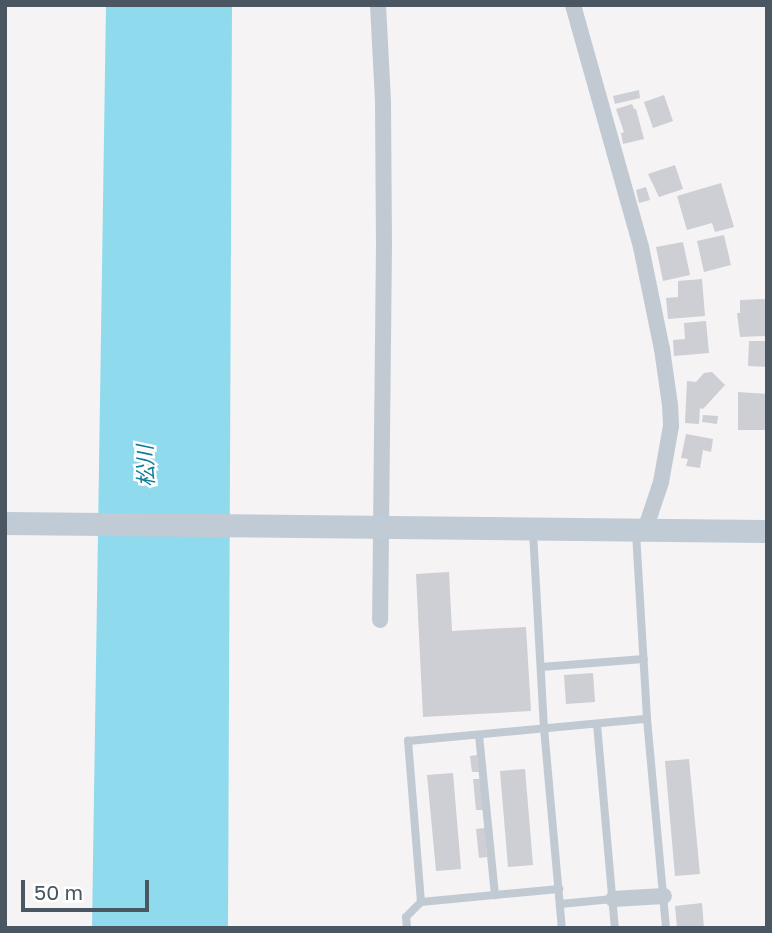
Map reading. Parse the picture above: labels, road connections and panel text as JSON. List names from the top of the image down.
{
  "water": ["松川"],
  "scale_bar": "50 m"
}
